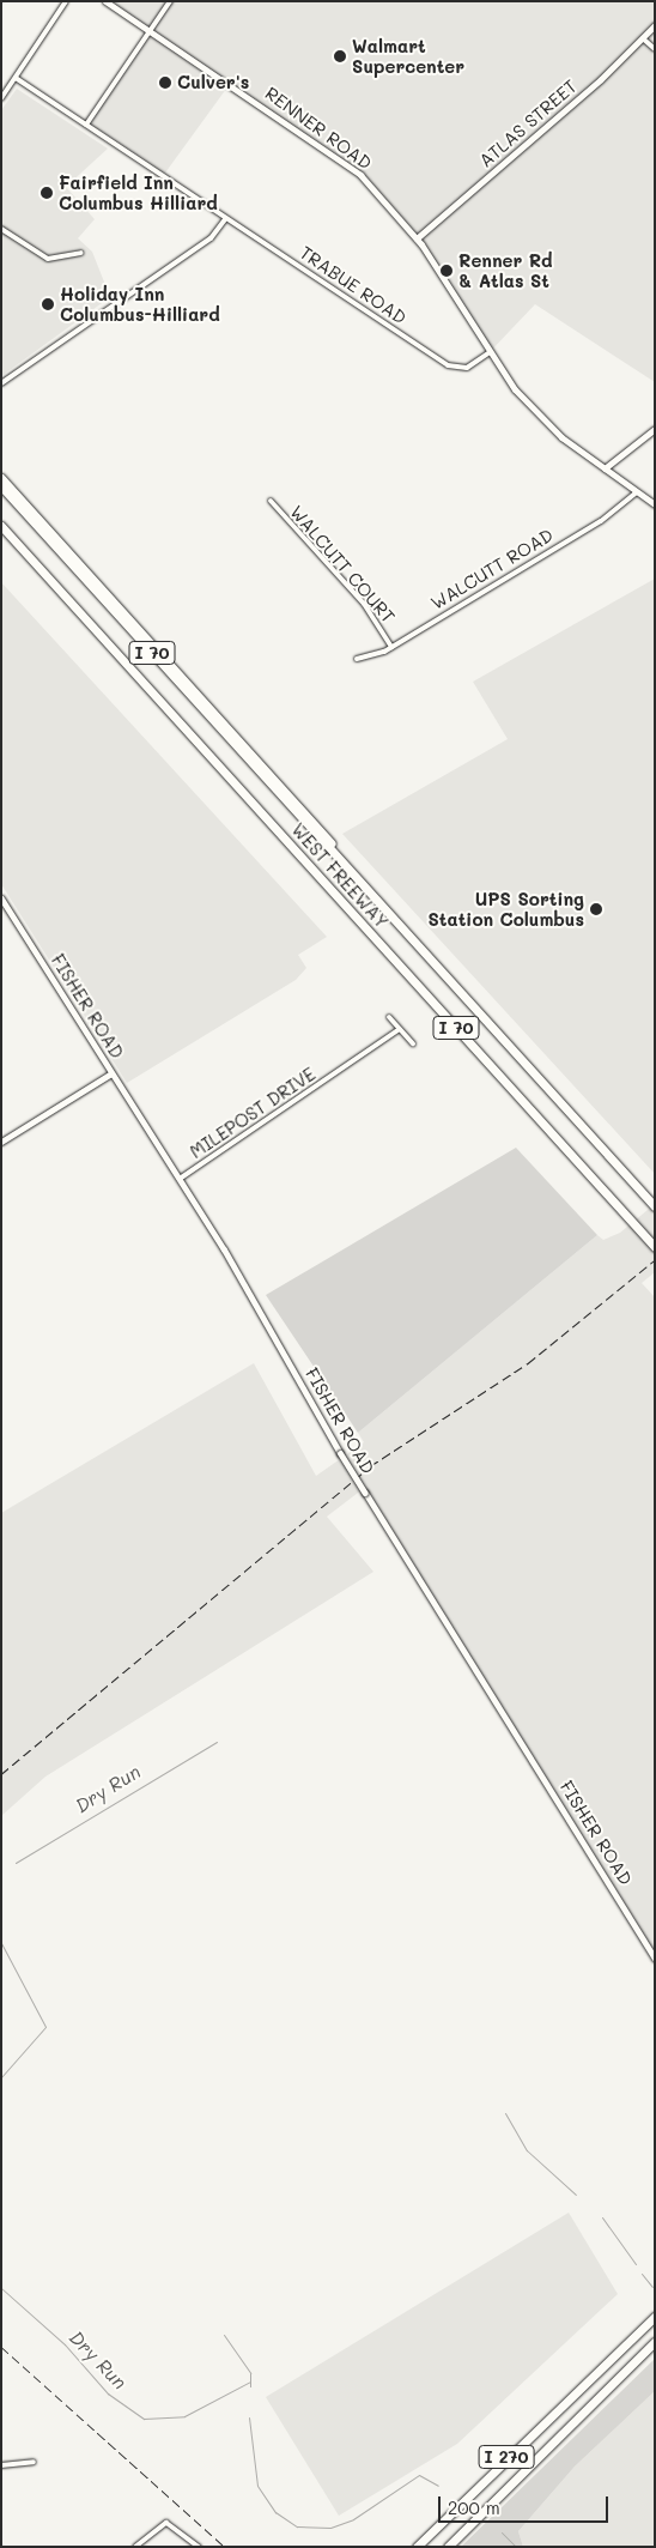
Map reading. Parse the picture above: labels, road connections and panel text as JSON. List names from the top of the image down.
{
  "streets": {
    "highway": ["I 70", "WEST FREEWAY", "I 270"],
    "main road": ["ATLAS STREET", "RENNER ROAD", "FISHER ROAD"],
    "street": [
      "TRABUE ROAD",
      "WALCUTT COURT",
      "WALCUTT ROAD",
      "MILEPOST DRIVE"
    ]
  },
  "crossings": [
    ["ATLAS STREET", "RENNER ROAD"],
    ["RENNER ROAD", "TRABUE ROAD"],
    ["WALCUTT COURT", "WALCUTT ROAD"],
    ["FISHER ROAD", "MILEPOST DRIVE"]
  ],
  "water": ["Dry Run"],
  "places": [
    "Walmart Supercenter",
    "Culver's",
    "Fairfield Inn Columbus Hilliard",
    "Renner Rd & Atlas St",
    "Holiday Inn Columbus-Hilliard",
    "UPS Sorting Station Columbus"
  ],
  "scale_bar": "200 m"
}
